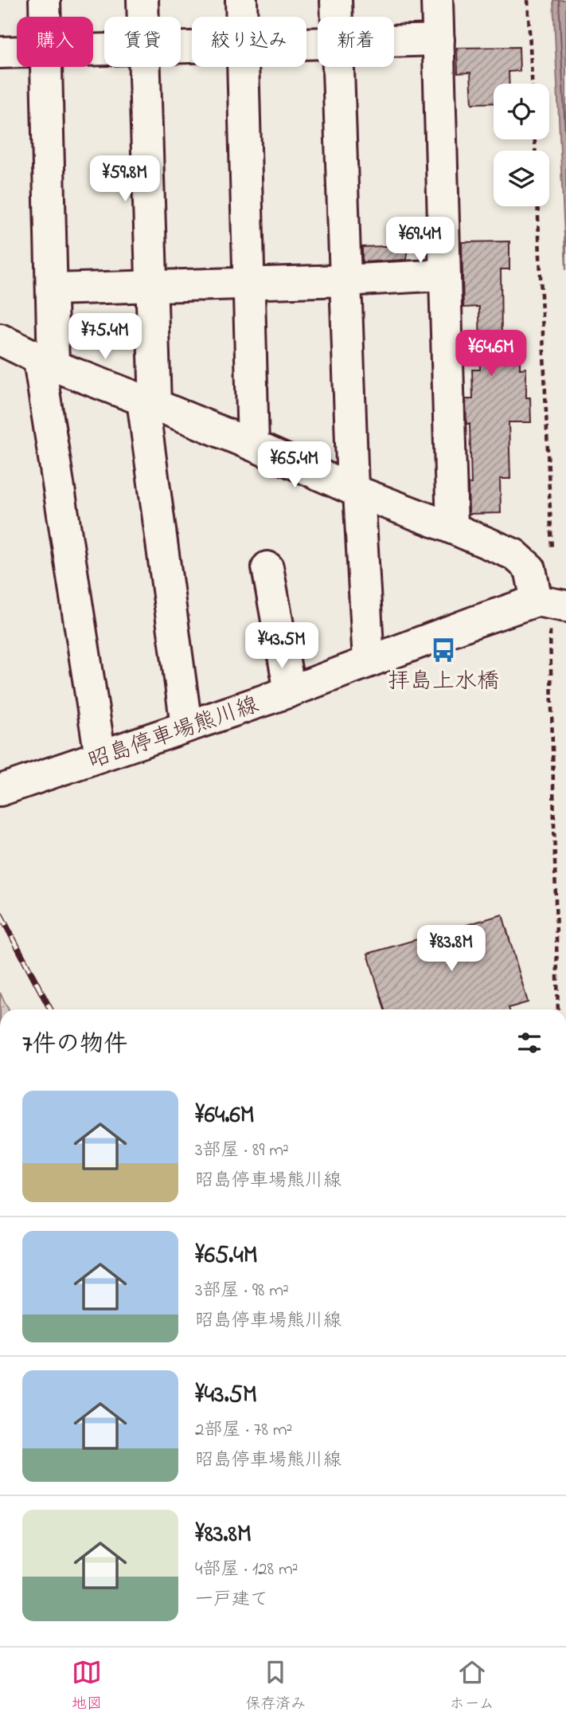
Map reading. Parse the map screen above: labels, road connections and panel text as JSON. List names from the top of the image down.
{
  "streets": {
    "street": ["昭島停車場熊川線"]
  },
  "places": {
    "bus stop": ["拝島上水橋"]
  },
  "page": {
    "chip": [
      "購入",
      "賃貸",
      "絞り込み",
      "新着"
    ],
    "price": [
      "¥59.8M",
      "¥69.4M",
      "¥75.4M",
      "¥64.6M",
      "¥65.4M",
      "¥43.5M",
      "¥83.8M"
    ],
    "heading": "7件の物件",
    "list": [
      {
        "name": "¥64.6M",
        "note": "3部屋 · 89 m² · 昭島停車場熊川線"
      },
      {
        "name": "¥65.4M",
        "note": "3部屋 · 98 m² · 昭島停車場熊川線"
      },
      {
        "name": "¥43.5M",
        "note": "2部屋 · 78 m² · 昭島停車場熊川線"
      },
      {
        "name": "¥83.8M",
        "note": "4部屋 · 128 m² · 一戸建て"
      }
    ],
    "tabs": ["地図", "保存済み", "ホーム"]
  }
}
